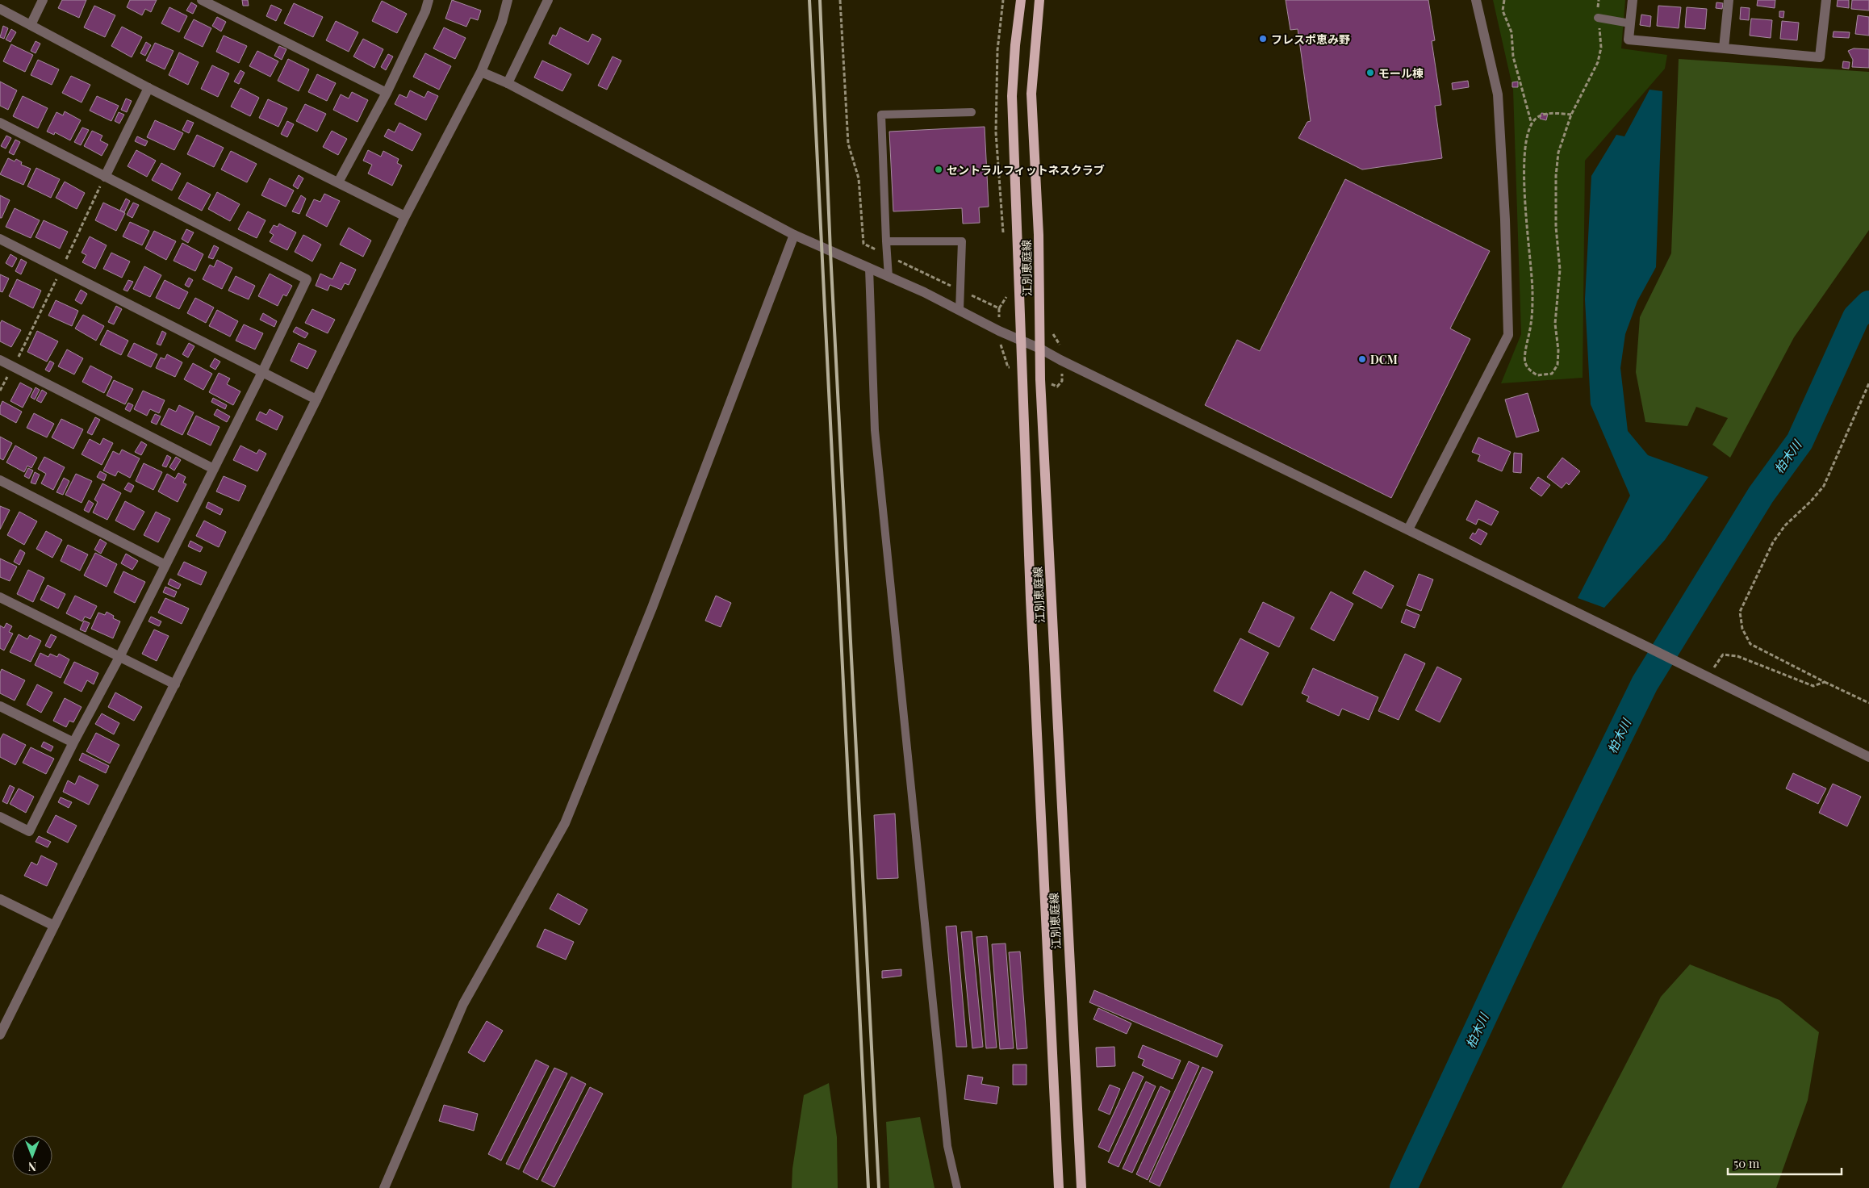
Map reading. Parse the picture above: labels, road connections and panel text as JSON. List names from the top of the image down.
{
  "streets": {
    "main road": ["江別恵庭線"]
  },
  "water": ["柏木川"],
  "places": [
    "フレスポ恵み野",
    "モール棟",
    "セントラルフィットネスクラブ",
    "DCM"
  ],
  "scale_bar": "50 m",
  "north": "bottom"
}
